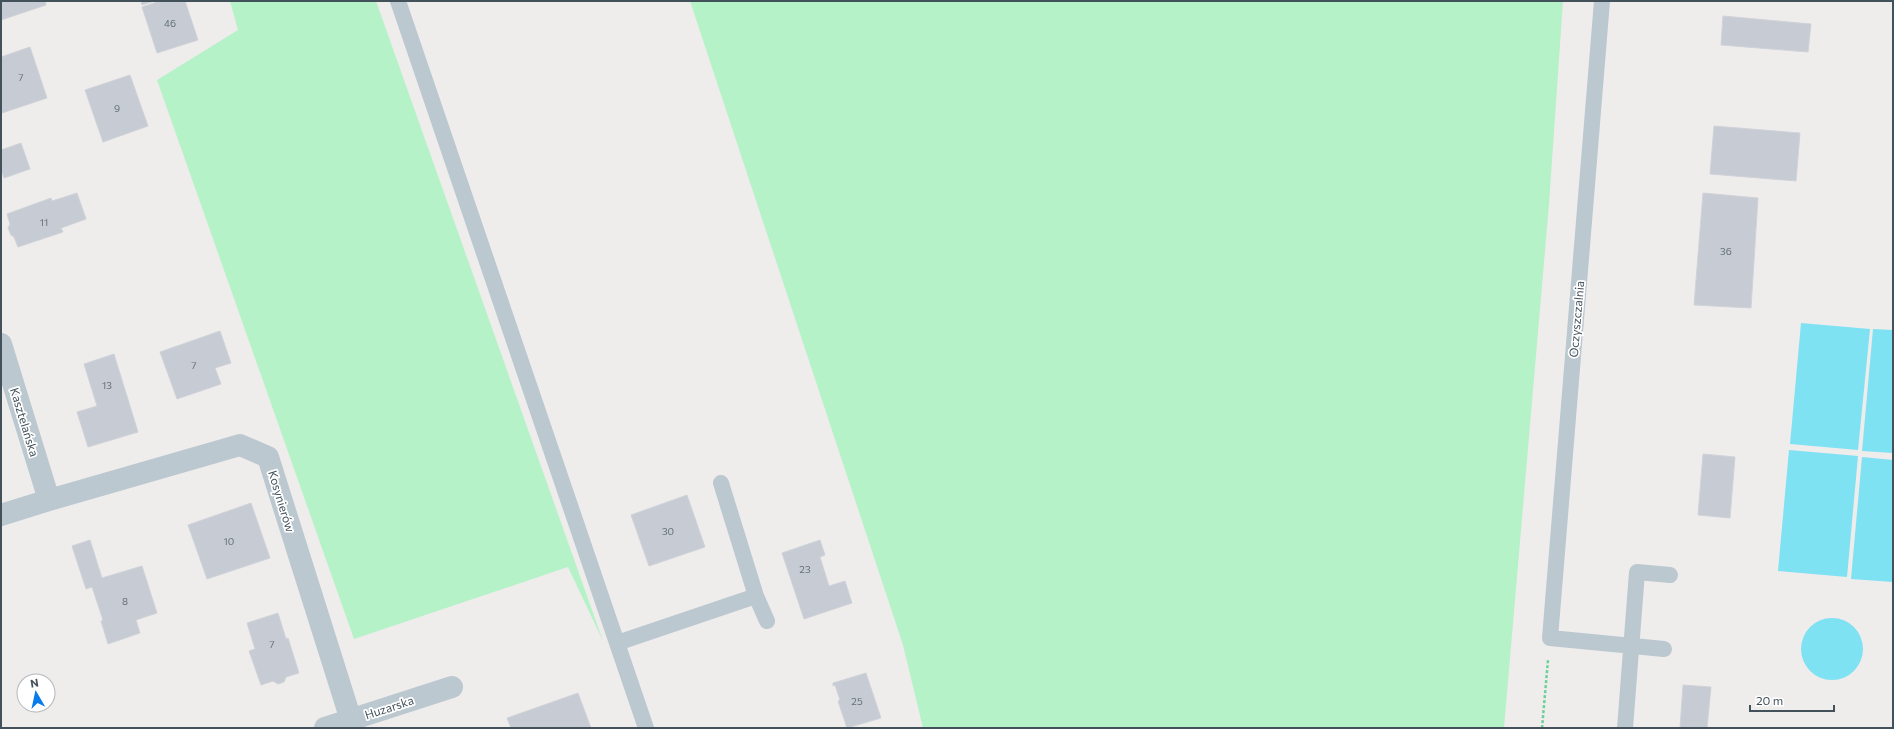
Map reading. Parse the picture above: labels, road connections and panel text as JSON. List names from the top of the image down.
{
  "streets": {
    "street": ["Kasztelańska", "Kosynierów", "Huzarska"],
    "lane": ["Oczyszczalnia"]
  },
  "crossings": [
    ["Kasztelańska", "Kosynierów"],
    ["Kosynierów", "Huzarska"]
  ],
  "house_numbers": [
    "46",
    "7",
    "9",
    "11",
    "36",
    "7",
    "13",
    "30",
    "10",
    "23",
    "8",
    "7",
    "25"
  ],
  "scale_bar": "20 m",
  "north": "top"
}
